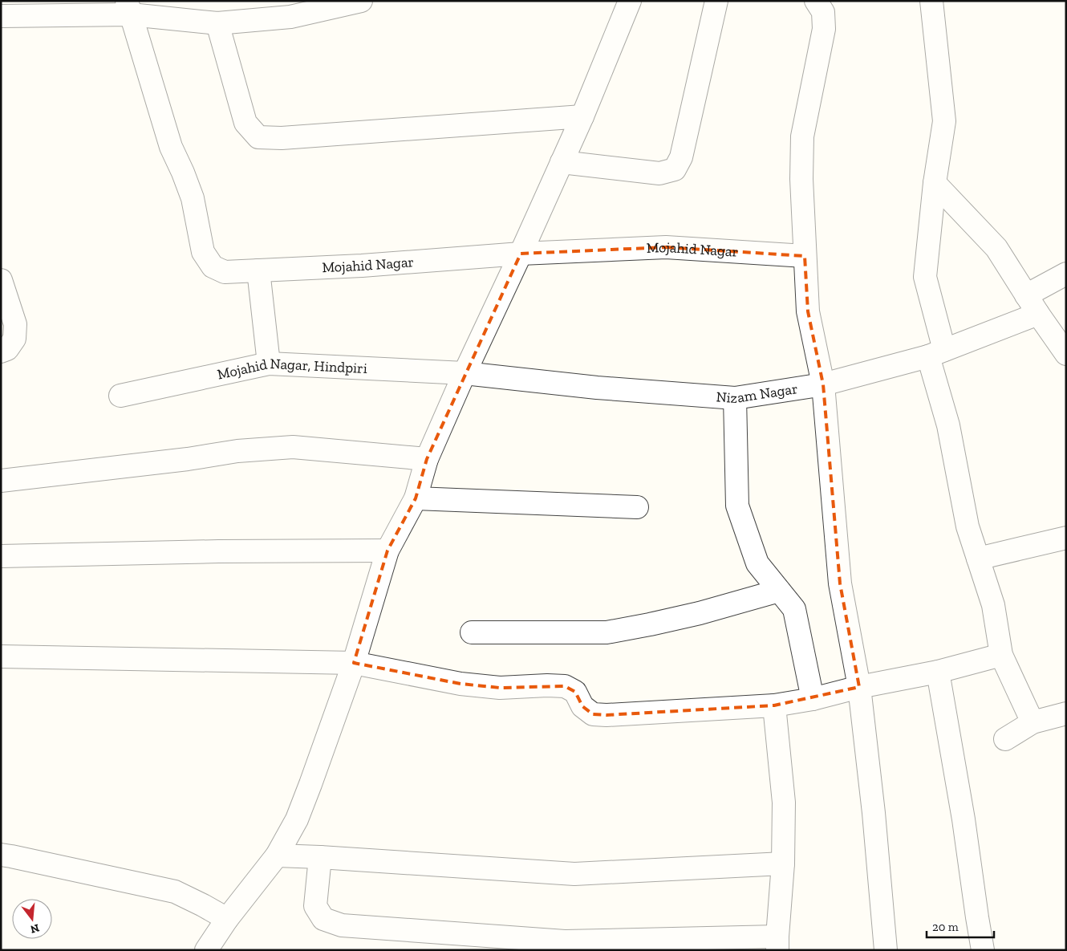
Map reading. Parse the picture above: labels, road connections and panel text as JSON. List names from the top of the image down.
{
  "streets": {
    "street": ["Mojahid Nagar", "Mojahid Nagar, Hindpiri", "Nizam Nagar"]
  },
  "crossings": [
    ["Mojahid Nagar, Hindpiri", "Nizam Nagar"]
  ],
  "scale_bar": "20 m",
  "north": "bottom"
}
